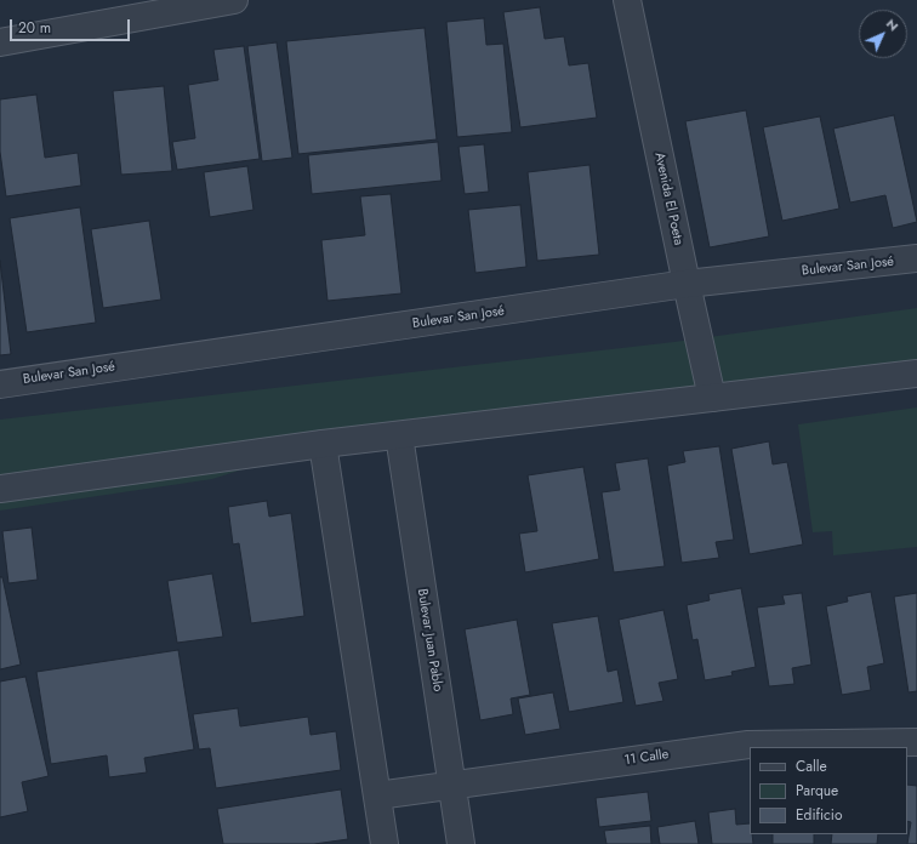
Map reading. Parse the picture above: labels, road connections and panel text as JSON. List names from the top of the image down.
{
  "streets": {
    "street": [
      "Avenida El Poeta",
      "Bulevar San José",
      "Bulevar Juan Pablo",
      "11 Calle"
    ]
  },
  "crossings": [
    ["Avenida El Poeta", "Bulevar San José"],
    ["Bulevar Juan Pablo", "11 Calle"]
  ],
  "legend": ["Calle", "Parque", "Edificio"],
  "scale_bar": "20 m",
  "north": "top right"
}
